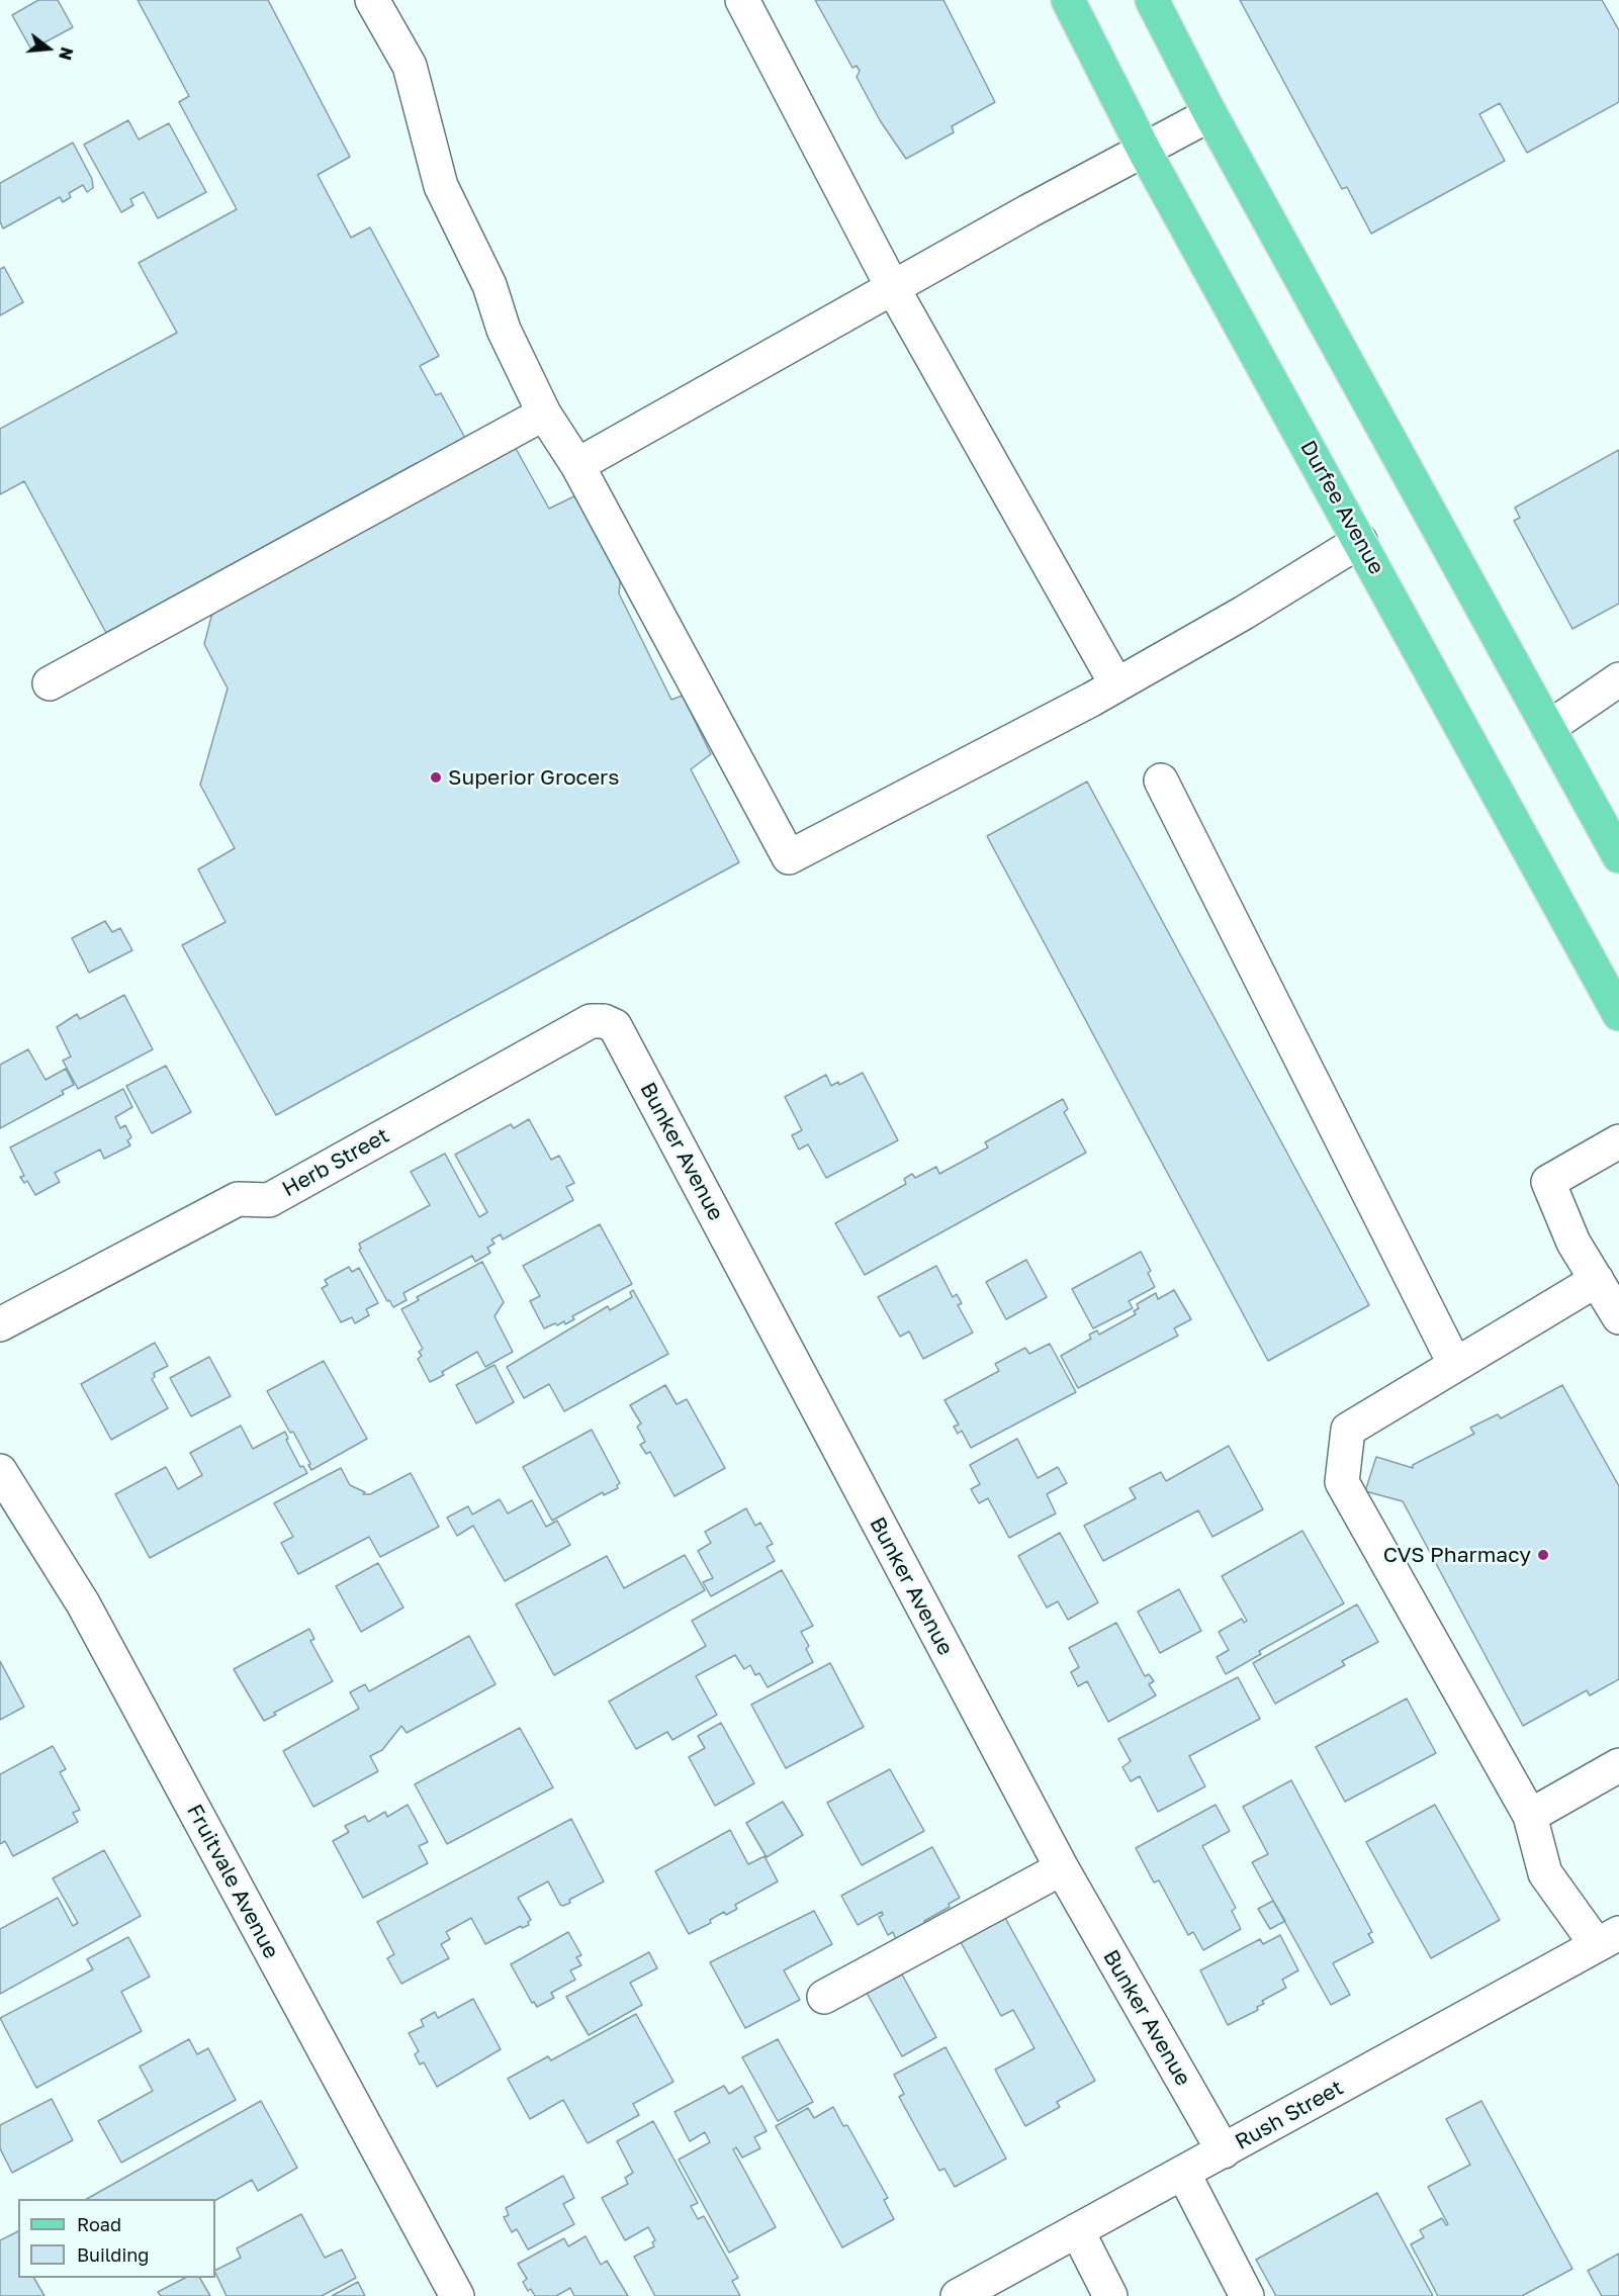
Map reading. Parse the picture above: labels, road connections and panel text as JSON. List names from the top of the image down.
{
  "streets": {
    "main road": ["Durfee Avenue"],
    "street": [
      "Bunker Avenue",
      "Herb Street",
      "Fruitvale Avenue",
      "Rush Street"
    ]
  },
  "crossings": [
    ["Bunker Avenue", "Herb Street"],
    ["Bunker Avenue", "Rush Street"]
  ],
  "places": ["Superior Grocers", "CVS Pharmacy"],
  "legend": ["Road", "Building"],
  "north": "right"
}
